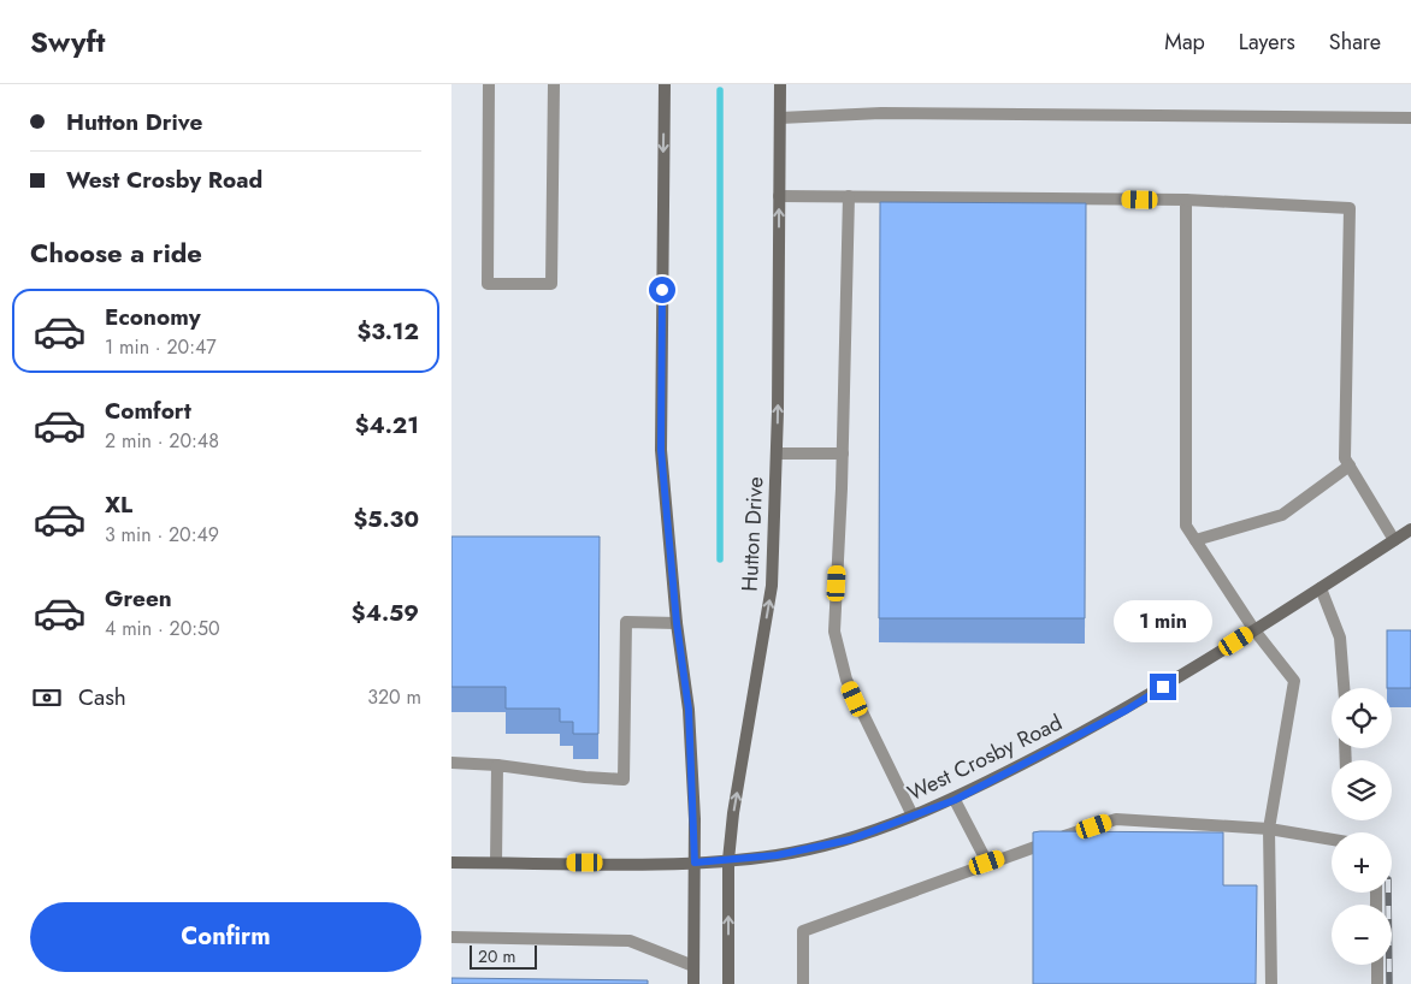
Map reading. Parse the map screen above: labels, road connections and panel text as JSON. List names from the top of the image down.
{
  "streets": {
    "street": ["Hutton Drive", "West Crosby Road"]
  },
  "crossings": [
    ["Hutton Drive", "West Crosby Road"]
  ],
  "scale_bar": "20 m",
  "page": {
    "header": "Swyft",
    "nav": ["Map", "Layers", "Share"],
    "banner": ["Hutton Drive", "West Crosby Road"],
    "heading": "Choose a ride",
    "list": [
      {
        "name": "Economy",
        "note": "1 min · 20:47",
        "value": "$3.12"
      },
      {
        "name": "Comfort",
        "note": "2 min · 20:48",
        "value": "$4.21"
      },
      {
        "name": "XL",
        "note": "3 min · 20:49",
        "value": "$5.30"
      },
      {
        "name": "Green",
        "note": "4 min · 20:50",
        "value": "$4.59"
      }
    ],
    "bubble": "1 min",
    "pay": ["Cash", "320 m"],
    "map_buttons": ["+", "−"],
    "buttons": "Confirm",
    "scale": "20 m"
  }
}
